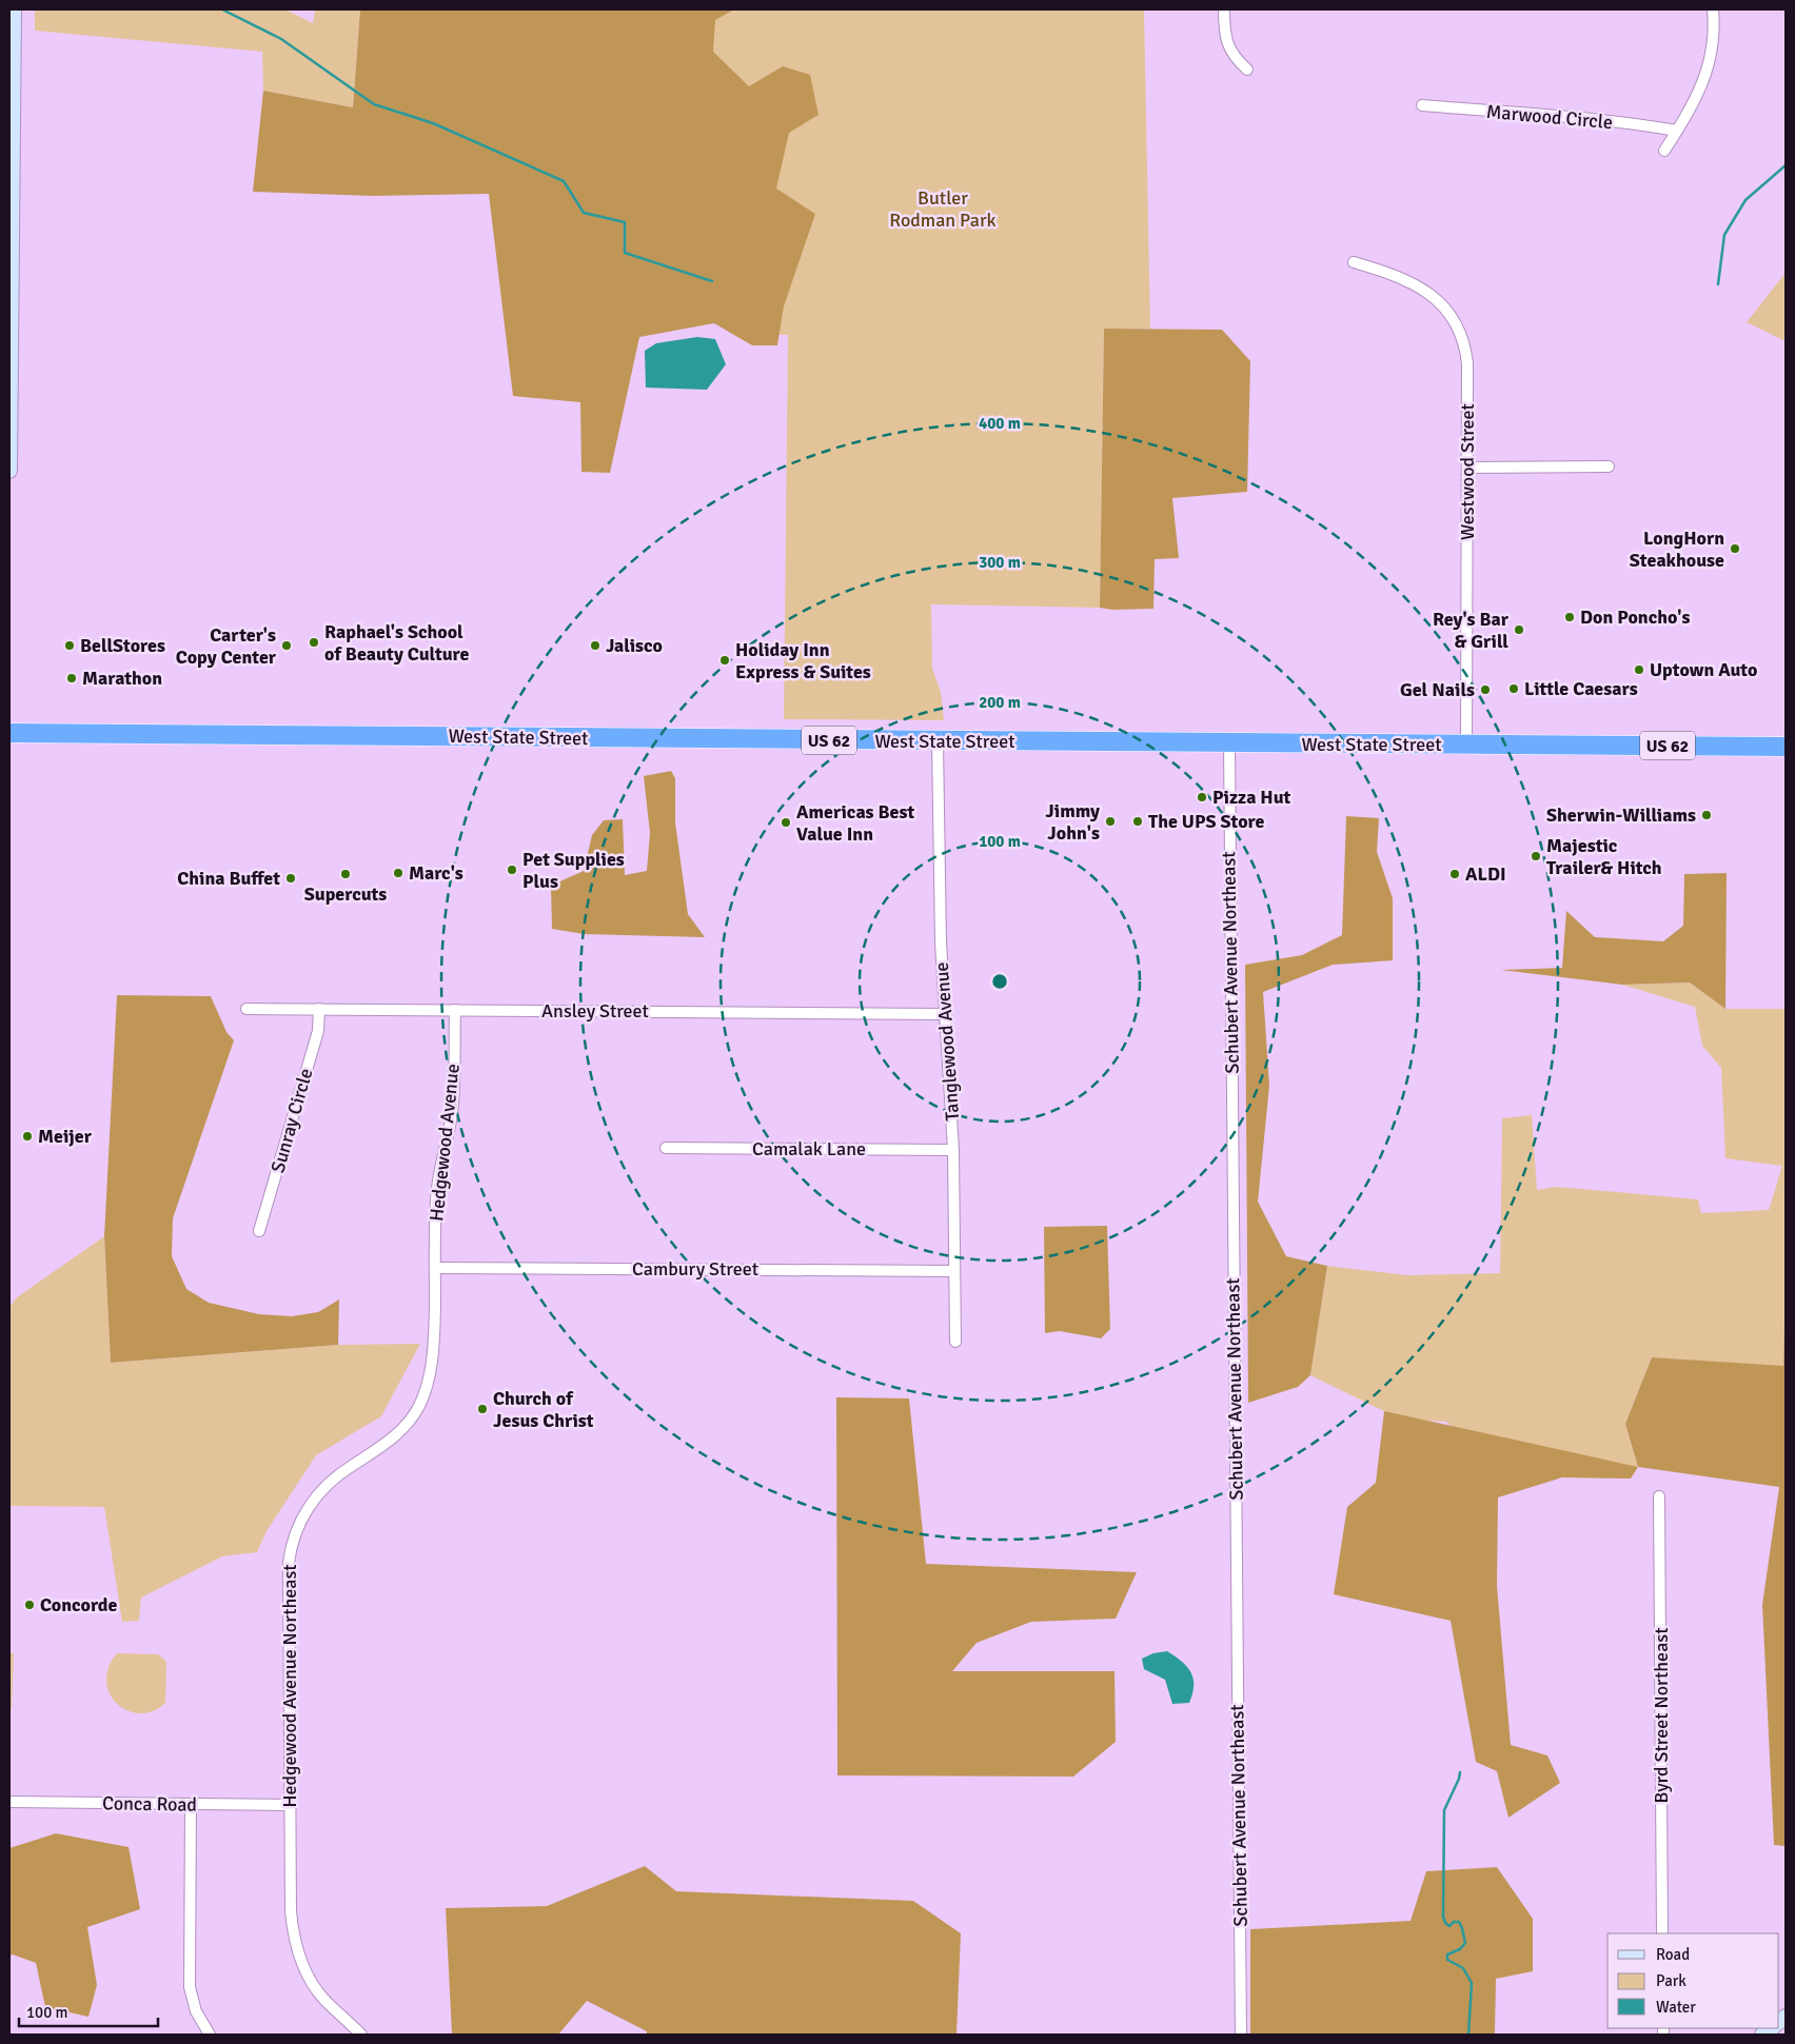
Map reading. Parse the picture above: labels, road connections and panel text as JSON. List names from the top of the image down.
{
  "streets": {
    "highway": ["West State Street", "US 62"],
    "street": [
      "Marwood Circle",
      "Westwood Street",
      "Schubert Avenue Northeast",
      "Ansley Street",
      "Tanglewood Avenue",
      "Sunray Circle",
      "Hedgewood Avenue",
      "Camalak Lane",
      "Cambury Street",
      "Hedgewood Avenue Northeast",
      "Byrd Street Northeast",
      "Conca Road"
    ]
  },
  "crossings": [
    ["Westwood Street", "West State Street"],
    ["West State Street", "Schubert Avenue Northeast"],
    ["West State Street", "Tanglewood Avenue"],
    ["Ansley Street", "Tanglewood Avenue"],
    ["Ansley Street", "Sunray Circle"],
    ["Ansley Street", "Hedgewood Avenue"],
    ["Tanglewood Avenue", "Camalak Lane"],
    ["Tanglewood Avenue", "Cambury Street"],
    ["Hedgewood Avenue", "Cambury Street"],
    ["Hedgewood Avenue", "Hedgewood Avenue Northeast"],
    ["Hedgewood Avenue Northeast", "Conca Road"]
  ],
  "parks": ["Butler Rodman Park"],
  "places": [
    "LongHorn Steakhouse",
    "Don Poncho's",
    "Rey's Bar & Grill",
    "Raphael's School of Beauty Culture",
    "BellStores",
    "Carter's Copy Center",
    "Jalisco",
    "Holiday Inn Express & Suites",
    "Uptown Auto",
    "Marathon",
    "Little Caesars",
    "Gel Nails",
    "Pizza Hut",
    "Sherwin-Williams",
    "Jimmy John's",
    "The UPS Store",
    "Americas Best Value Inn",
    "Majestic Trailer& Hitch",
    "Pet Supplies Plus",
    "Marc's",
    "Supercuts",
    "ALDI",
    "China Buffet",
    "Meijer",
    "Church of Jesus Christ",
    "Concorde"
  ],
  "legend": ["Road", "Park", "Water"],
  "scale_bar": "100 m",
  "rings": [
    "400 m",
    "300 m",
    "200 m",
    "100 m"
  ]
}
